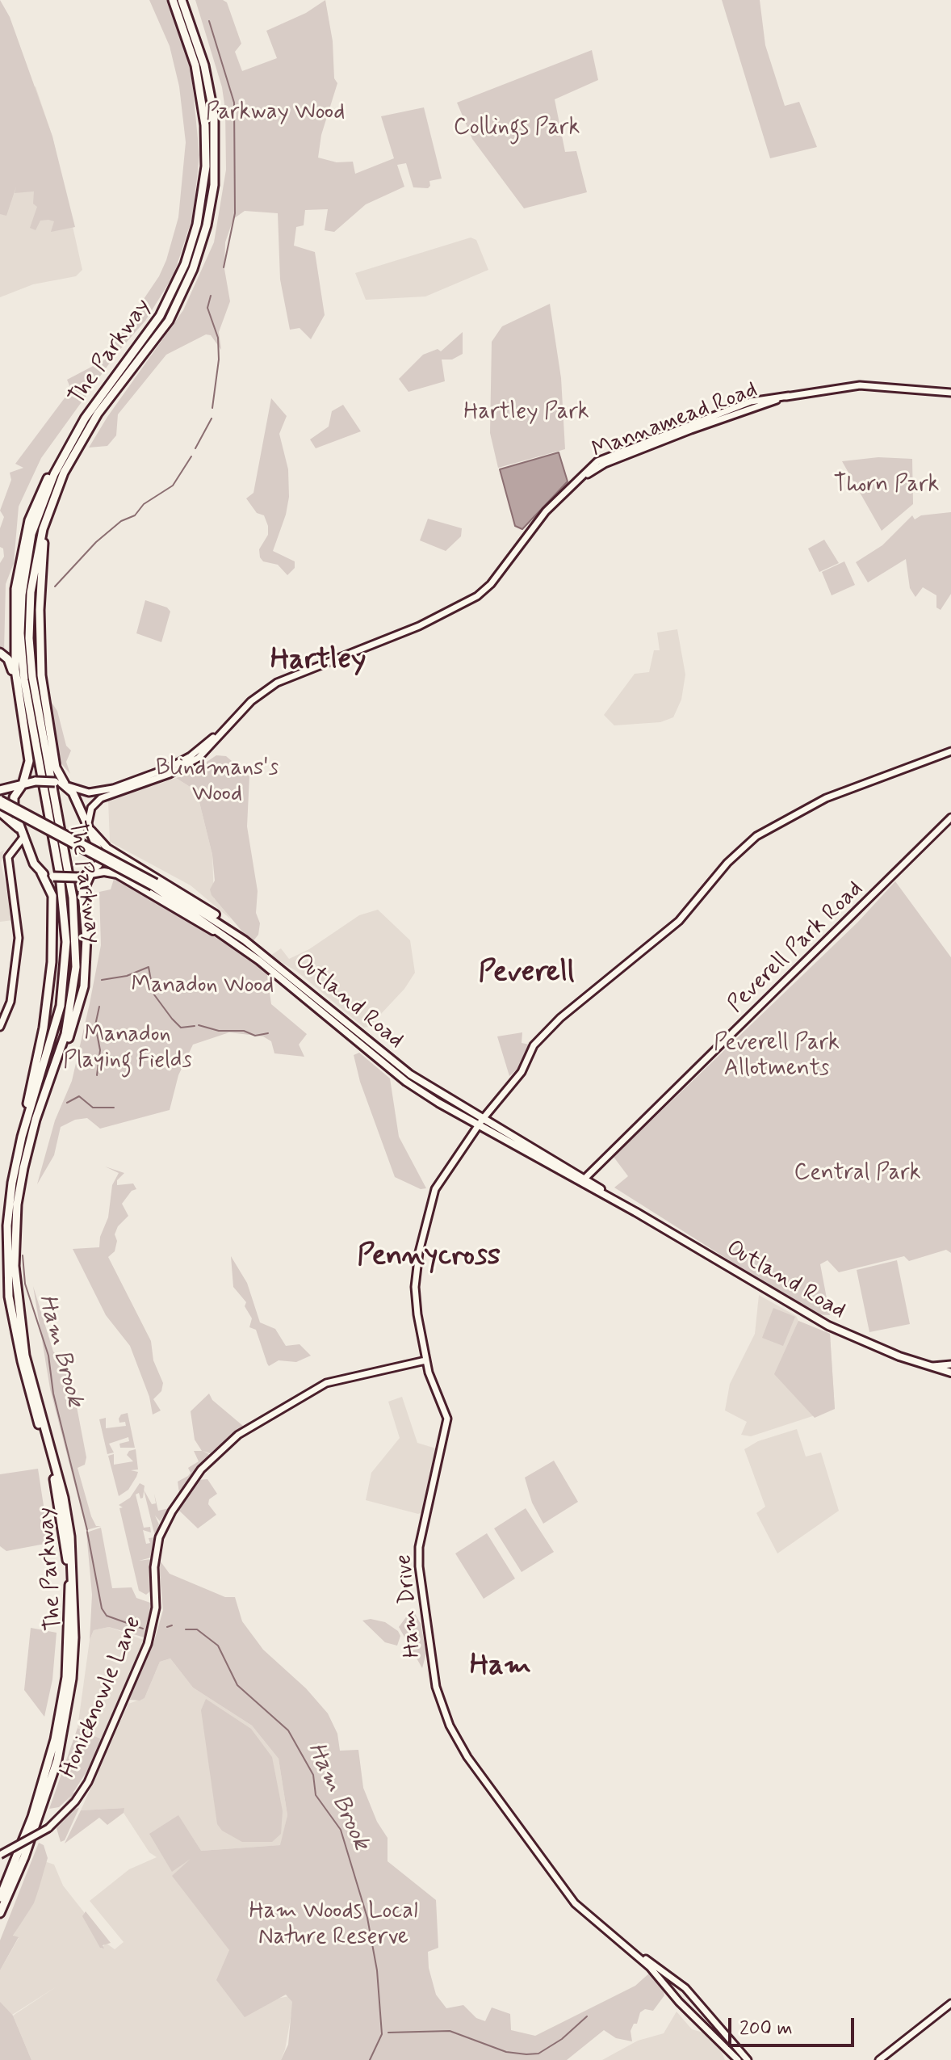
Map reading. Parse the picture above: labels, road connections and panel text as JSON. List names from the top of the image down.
{
  "streets": {
    "highway": ["The Parkway"],
    "main road": ["Outland Road"],
    "street": [
      "Mannamead Road",
      "Peverell Park Road",
      "Ham Drive",
      "Honicknowle Lane"
    ]
  },
  "crossings": [
    ["Peverell Park Road", "Outland Road"],
    ["Outland Road", "Ham Drive"],
    ["Ham Drive", "Honicknowle Lane"]
  ],
  "districts": [
    "Hartley",
    "Peverell",
    "Pennycross",
    "Ham"
  ],
  "water": ["Ham Brook"],
  "parks": [
    "Parkway Wood",
    "Collings Park",
    "Hartley Park",
    "Thorn Park",
    "Blindmans's Wood",
    "Manadon Wood",
    "Manadon Playing Fields",
    "Peverell Park Allotments",
    "Central Park",
    "Ham Woods Local Nature Reserve"
  ],
  "scale_bar": "200 m"
}
